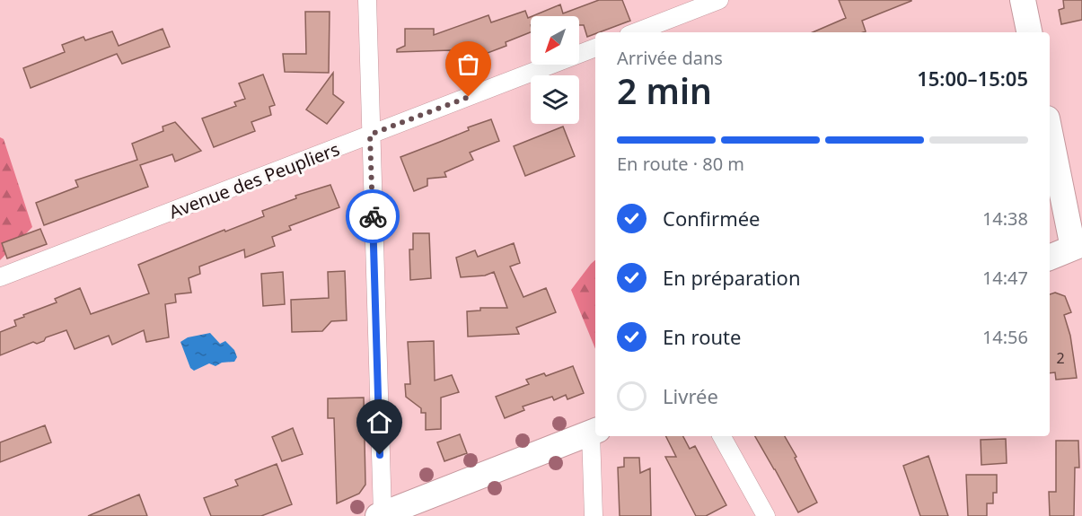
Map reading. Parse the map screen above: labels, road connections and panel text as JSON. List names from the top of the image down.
{
  "streets": {
    "street": ["Avenue des Peupliers"]
  },
  "house_numbers": ["2"],
  "north": "bottom left",
  "page": {
    "heading": ["2 min", "Arrivée dans", "15:00–15:05"],
    "bar": "En route · 80 m",
    "list": [
      ["Confirmée", "14:38"],
      ["En préparation", "14:47"],
      ["En route", "14:56"],
      "Livrée"
    ]
  }
}
